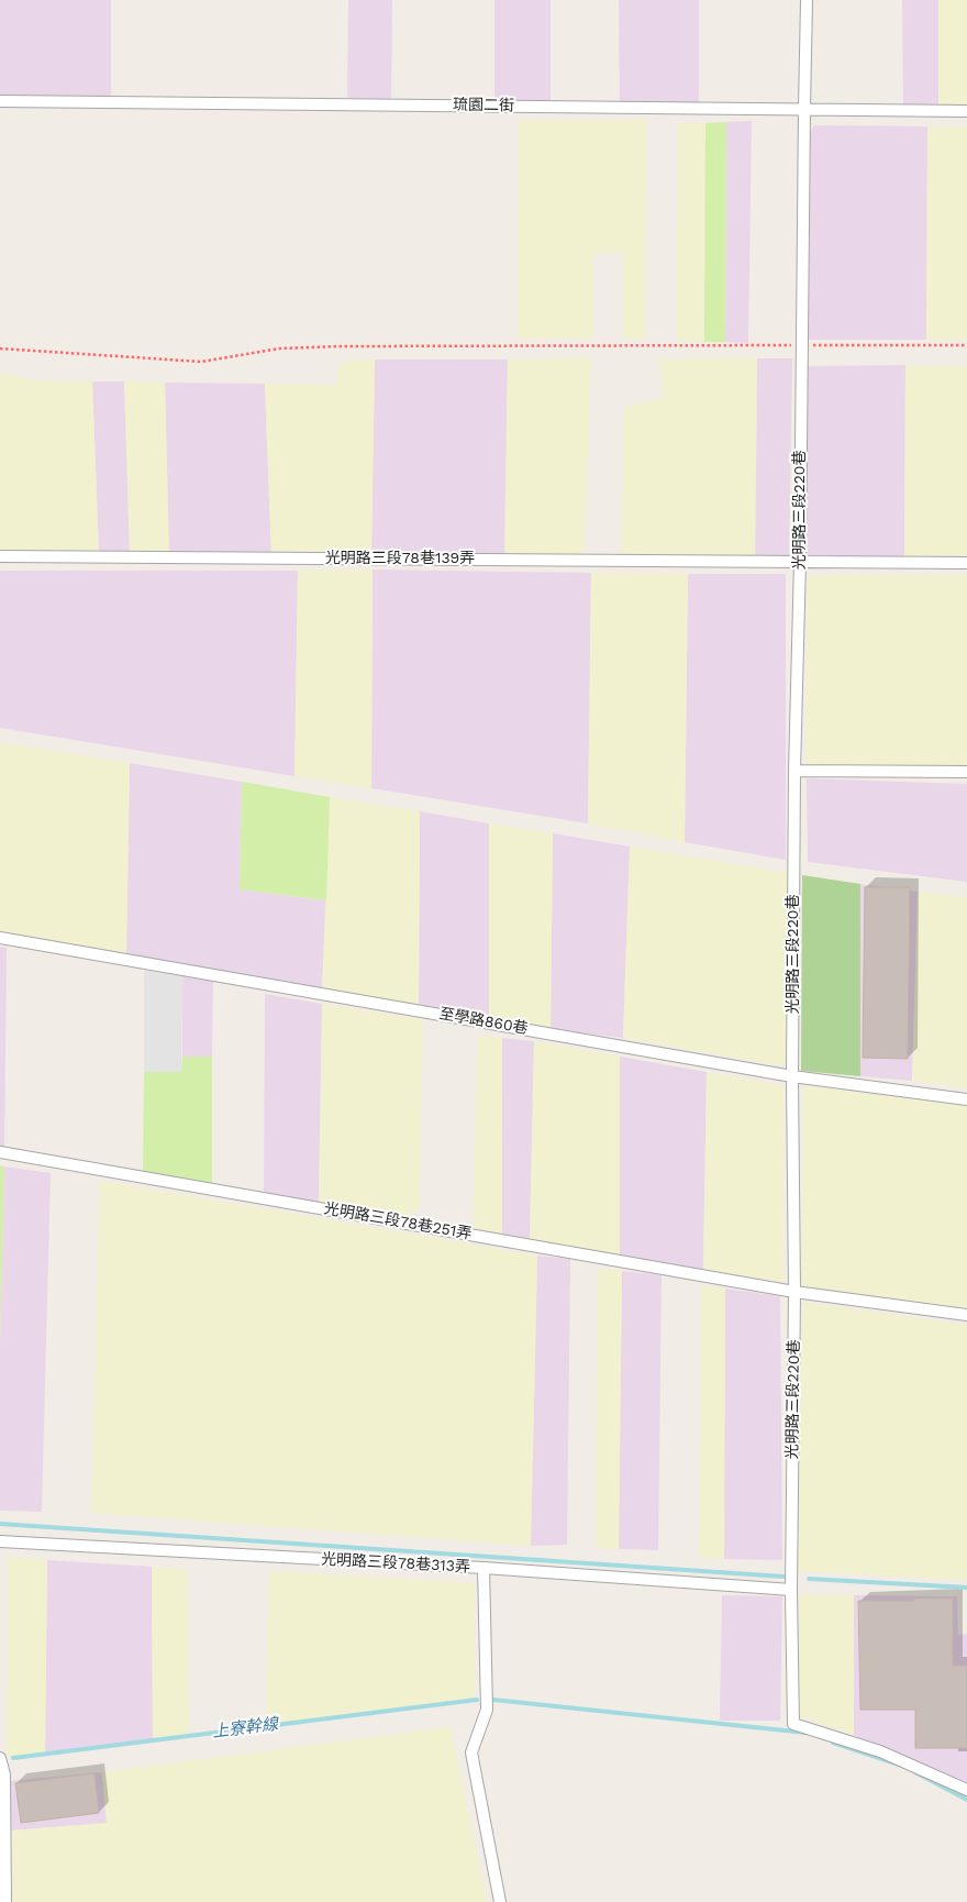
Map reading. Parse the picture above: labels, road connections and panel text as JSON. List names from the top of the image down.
{
  "streets": {
    "street": [
      "琉園二街",
      "光明路三段220巷",
      "光明路三段78巷139弄",
      "至學路860巷",
      "光明路三段78巷251弄",
      "光明路三段78巷313弄"
    ]
  },
  "crossings": [
    ["琉園二街", "光明路三段220巷"],
    ["光明路三段220巷", "光明路三段78巷139弄"],
    ["光明路三段220巷", "至學路860巷"],
    ["光明路三段220巷", "光明路三段78巷251弄"],
    ["光明路三段220巷", "光明路三段78巷313弄"]
  ],
  "water": ["上寮幹線"]
}
